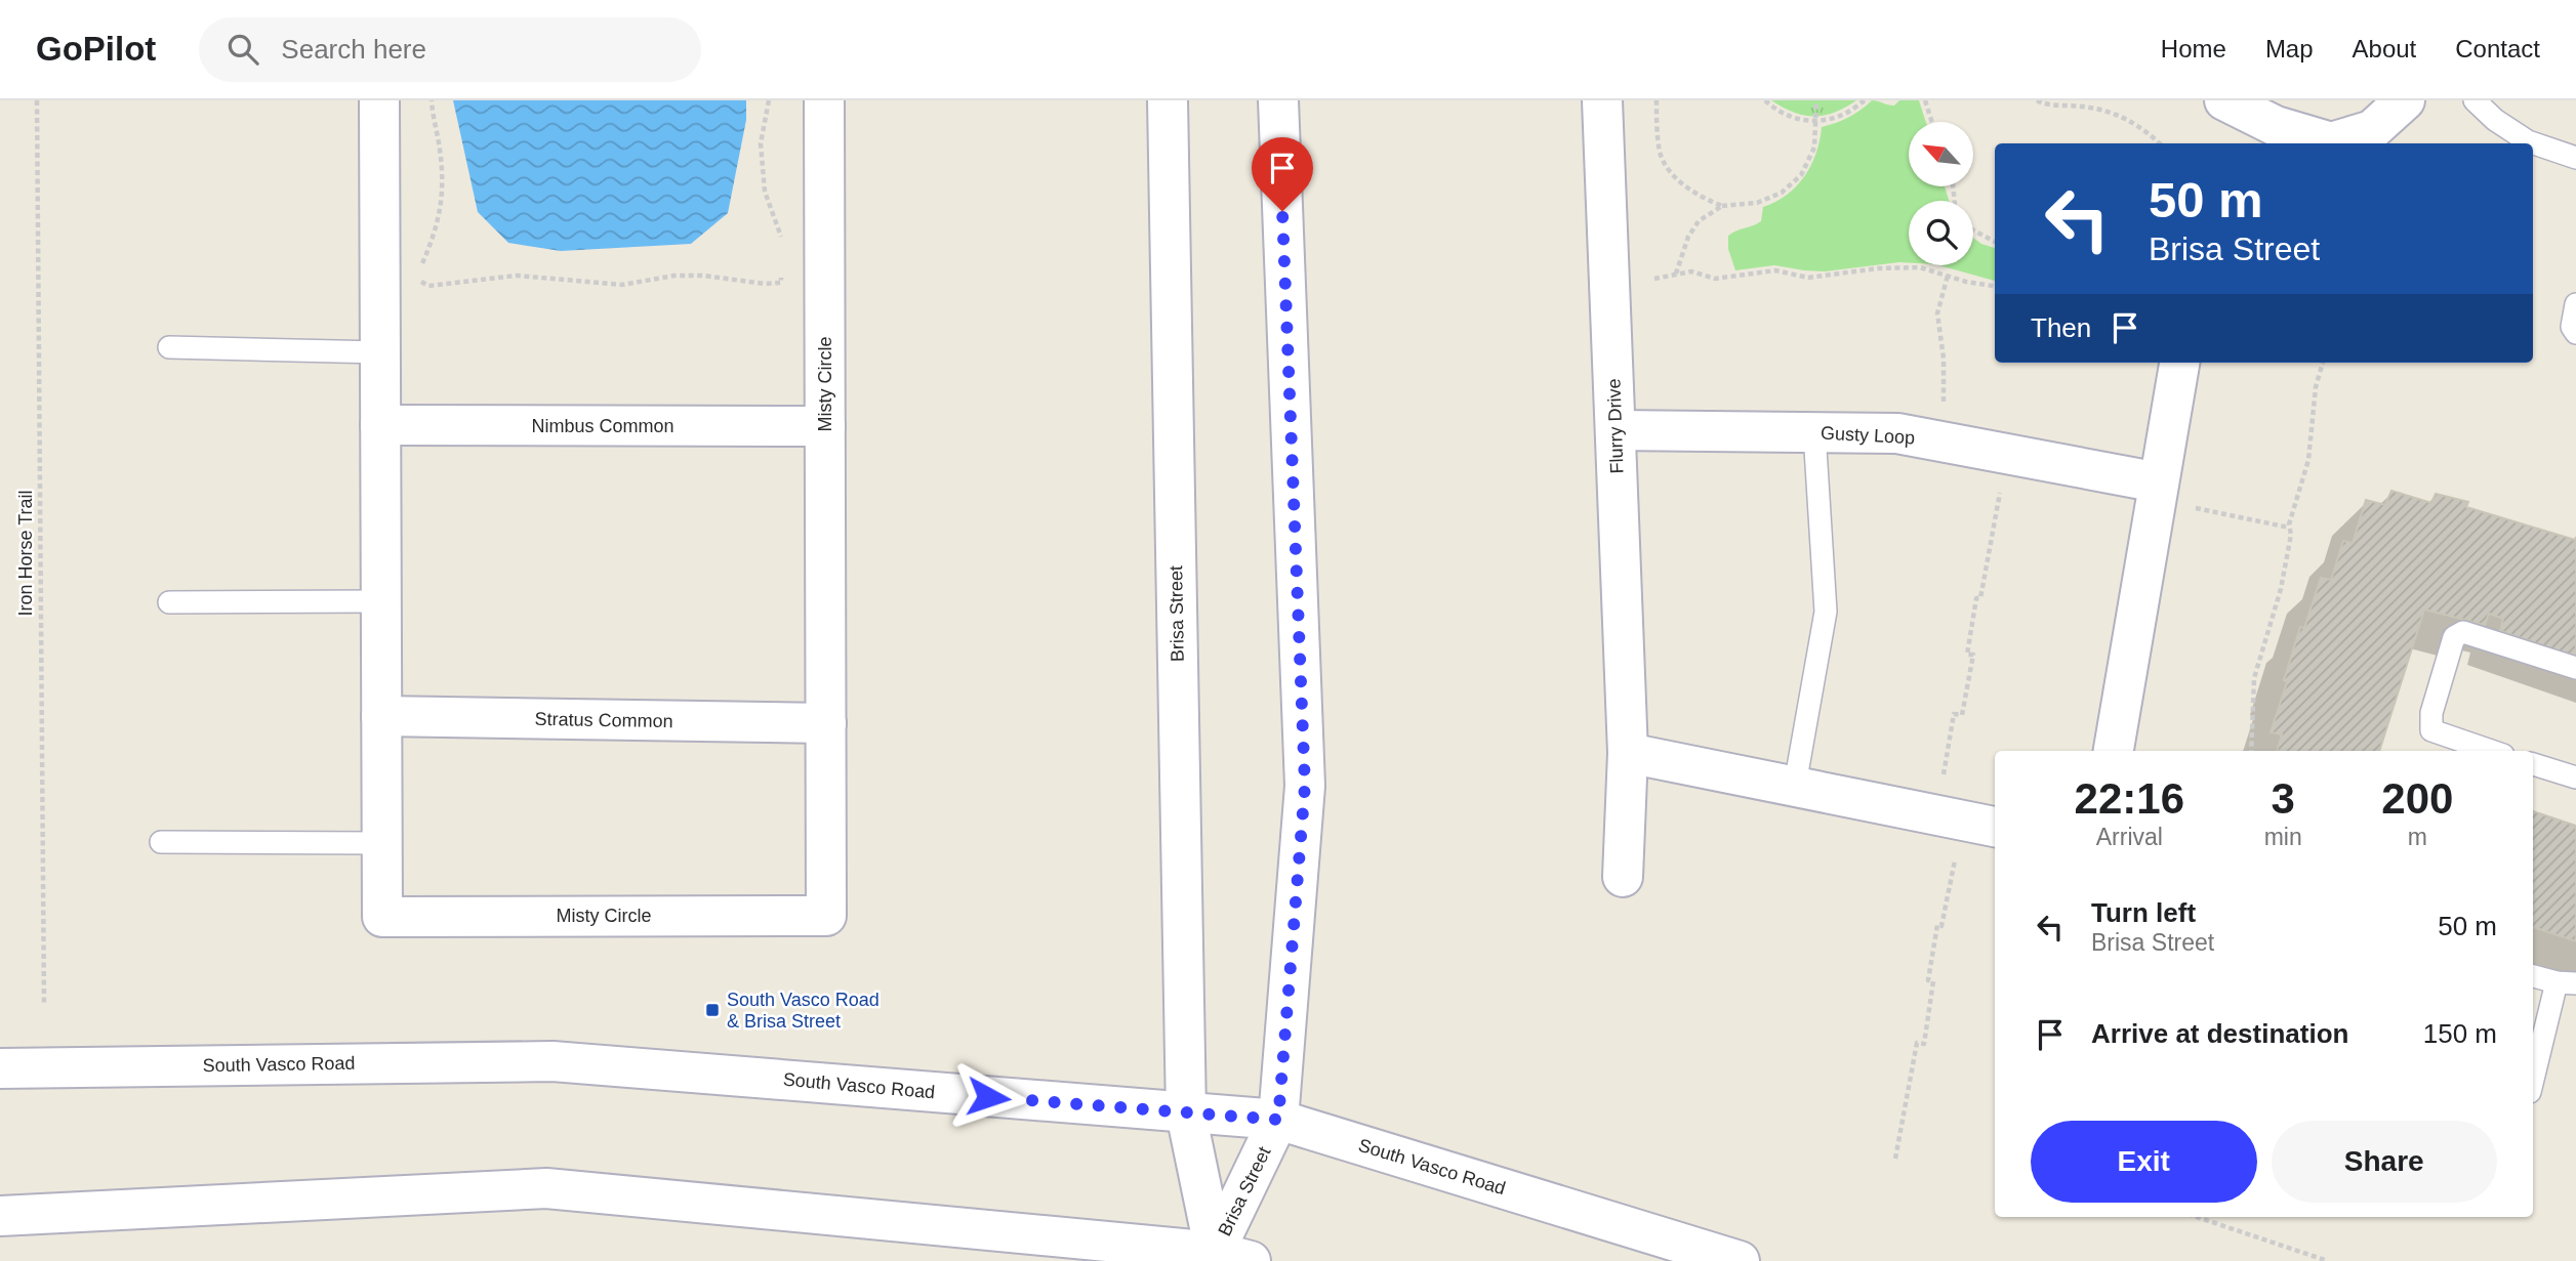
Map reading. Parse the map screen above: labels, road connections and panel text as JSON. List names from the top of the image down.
{
  "streets": {
    "street": [
      "Misty Circle",
      "Nimbus Common",
      "Flurry Drive",
      "Gusty Loop",
      "Brisa Street",
      "Stratus Common",
      "South Vasco Road"
    ],
    "path": ["Iron Horse Trail"]
  },
  "crossings": [
    ["Misty Circle", "Nimbus Common"],
    ["Misty Circle", "Stratus Common"],
    ["Flurry Drive", "Gusty Loop"],
    ["Brisa Street", "South Vasco Road"]
  ],
  "places": {
    "transit": ["South Vasco Road & Brisa Street"]
  },
  "north": "top left",
  "page": {
    "header": "GoPilot",
    "search": "Search here",
    "nav": [
      "Home",
      "Map",
      "About",
      "Contact"
    ],
    "turn": ["50 m", "Brisa Street"],
    "then": "Then",
    "eta": [
      "22:16",
      "Arrival",
      "3",
      "min",
      "200",
      "m"
    ],
    "list": [
      {
        "name": "Turn left",
        "note": "Brisa Street",
        "value": "50 m"
      },
      {
        "name": "Arrive at destination",
        "value": "150 m"
      }
    ],
    "buttons": ["Exit", "Share"]
  }
}
